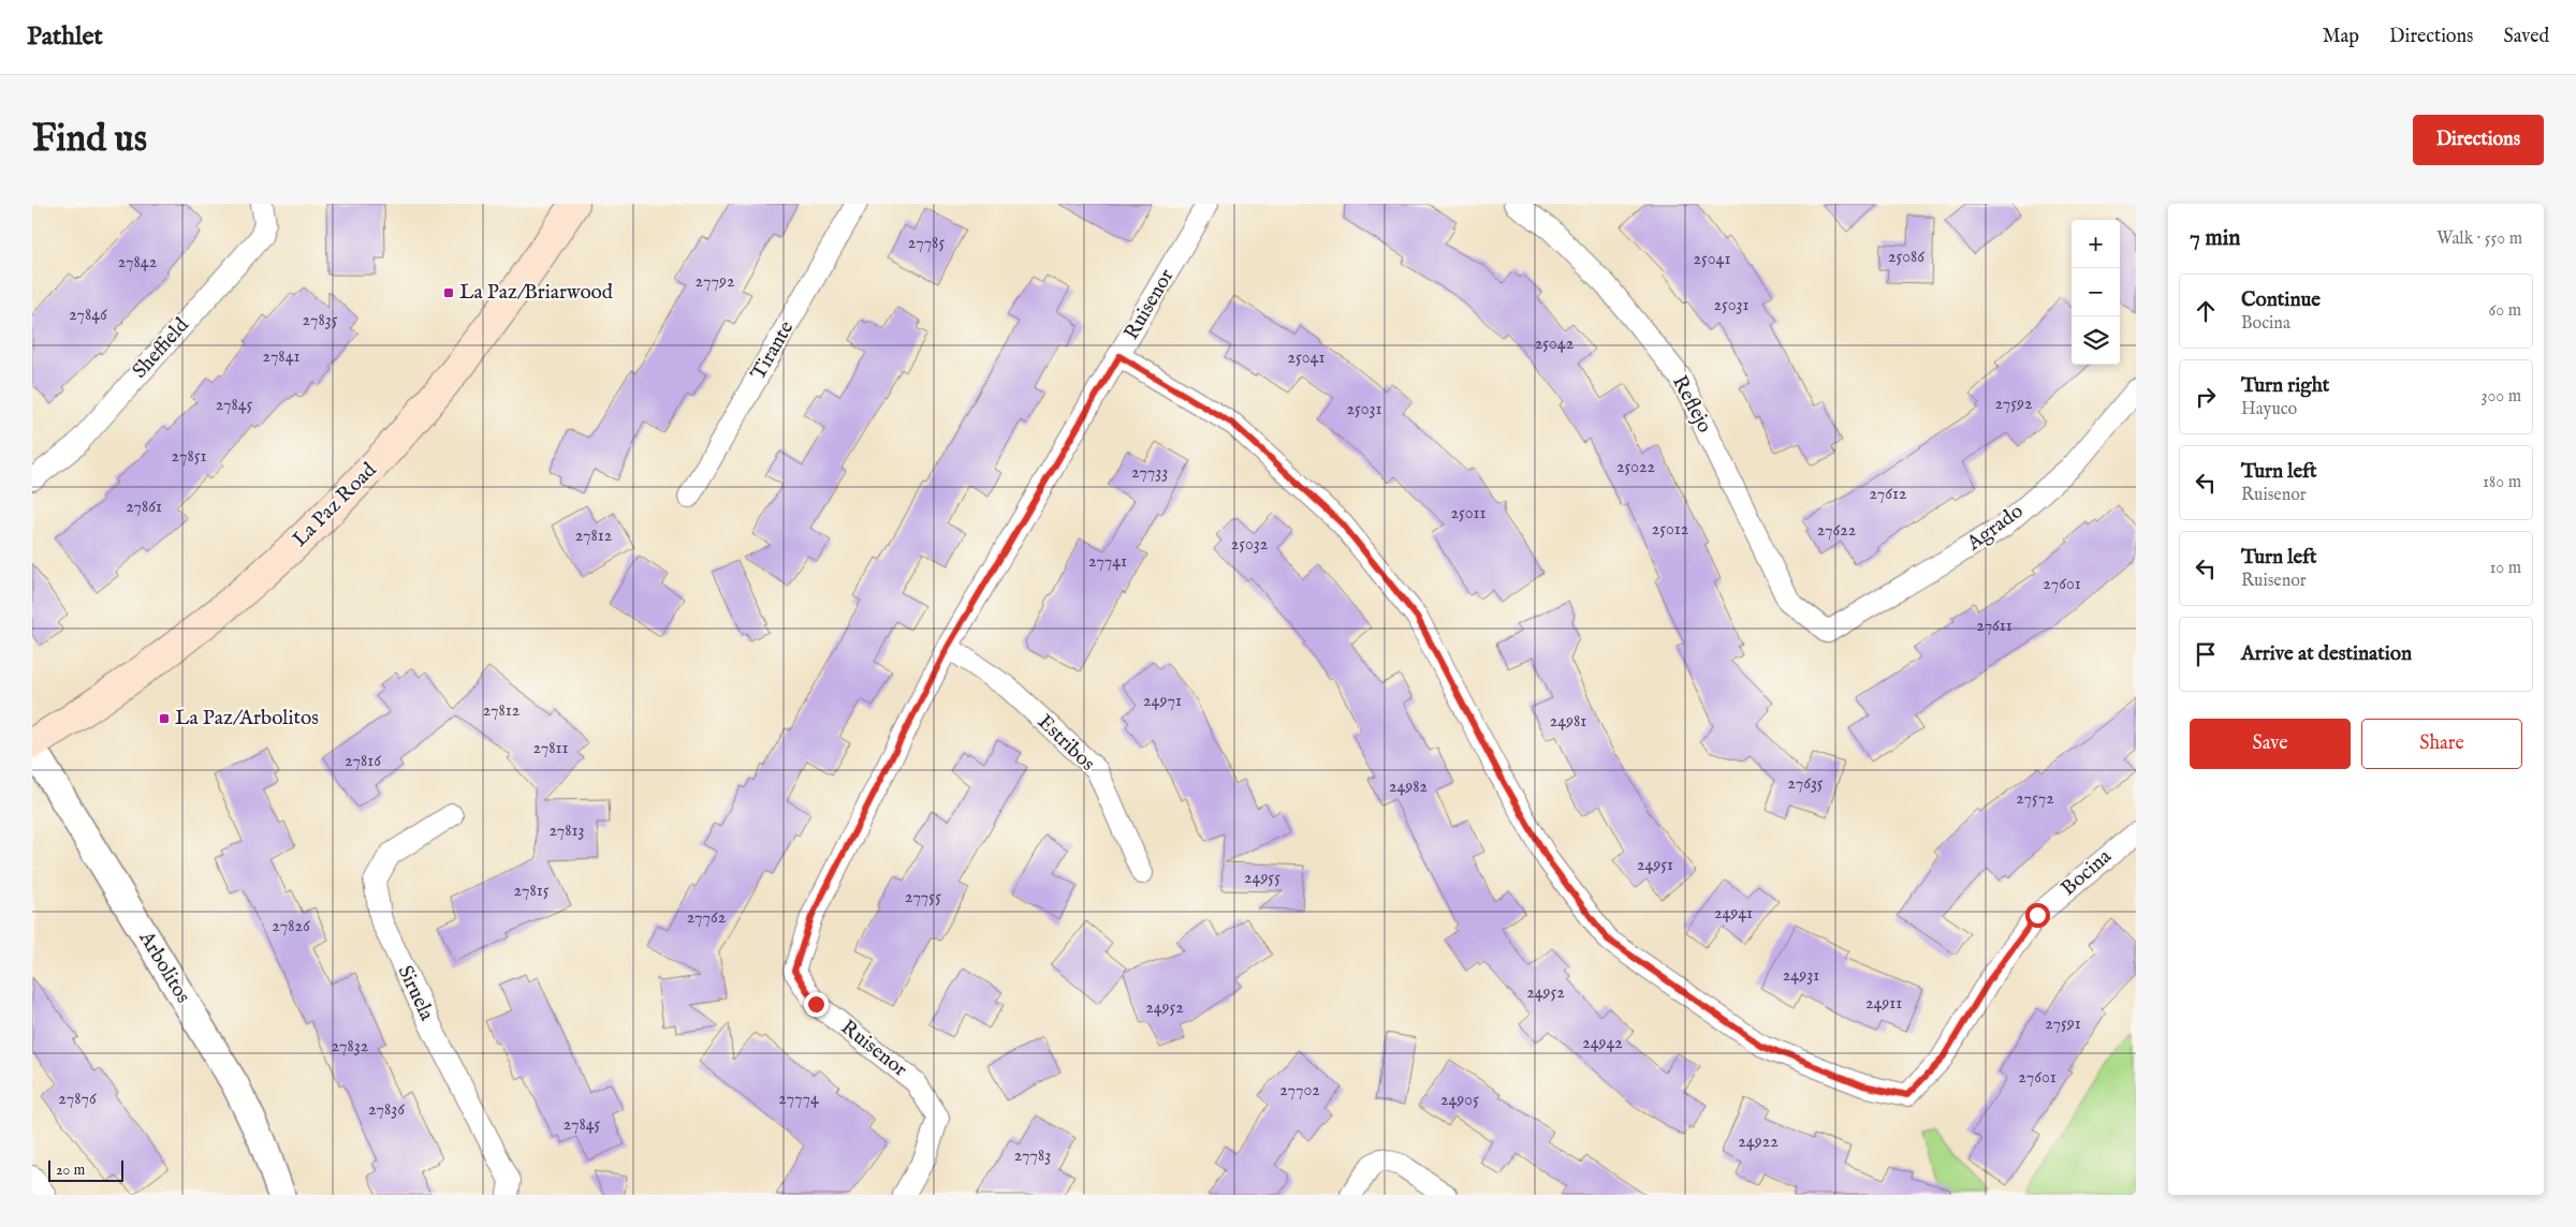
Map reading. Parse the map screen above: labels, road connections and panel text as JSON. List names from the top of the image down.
{
  "streets": {
    "main road": ["La Paz Road"],
    "street": [
      "Ruisenor",
      "Sheffield",
      "Tirante",
      "Reflejo",
      "Agrado",
      "Estribos",
      "Bocina",
      "Arbolitos",
      "Siruela"
    ]
  },
  "crossings": [
    ["Ruisenor", "Estribos"],
    ["Ruisenor", "Bocina"],
    ["Reflejo", "Agrado"]
  ],
  "places": {
    "transit": ["La Paz/Briarwood", "La Paz/Arbolitos"]
  },
  "house_numbers": [
    "27785",
    "25086",
    "25041",
    "27842",
    "27792",
    "25031",
    "27846",
    "27835",
    "25042",
    "27841",
    "25041",
    "27592",
    "27845",
    "25031",
    "27851",
    "25022",
    "27733",
    "27612",
    "27861",
    "25011",
    "25012",
    "27622",
    "27812",
    "25032",
    "27741",
    "27601",
    "27611",
    "24971",
    "27812",
    "24981",
    "27811",
    "27816",
    "27635",
    "24982",
    "27572",
    "27813",
    "24951",
    "24955",
    "27815",
    "27755",
    "24941",
    "27762",
    "27826",
    "24931",
    "24952",
    "24911",
    "24952",
    "27591",
    "24942",
    "27832",
    "27601",
    "27702",
    "27876",
    "27774",
    "24905",
    "27836",
    "27845",
    "24922",
    "27783"
  ],
  "scale_bar": "20 m",
  "page": {
    "header": "Pathlet",
    "nav": ["Map", "Directions", "Saved"],
    "buttons": [
      "Directions",
      ["Save", "Share"]
    ],
    "title": "Find us",
    "heading": ["7 min", "Walk · 550 m"],
    "map_buttons": ["+", "−"],
    "list": [
      ["Continue", "Bocina", "60 m"],
      ["Turn right", "Hayuco", "300 m"],
      ["Turn left", "Ruisenor", "180 m"],
      ["Turn left", "Ruisenor", "10 m"],
      "Arrive at destination"
    ],
    "scale": "20 m"
  }
}
